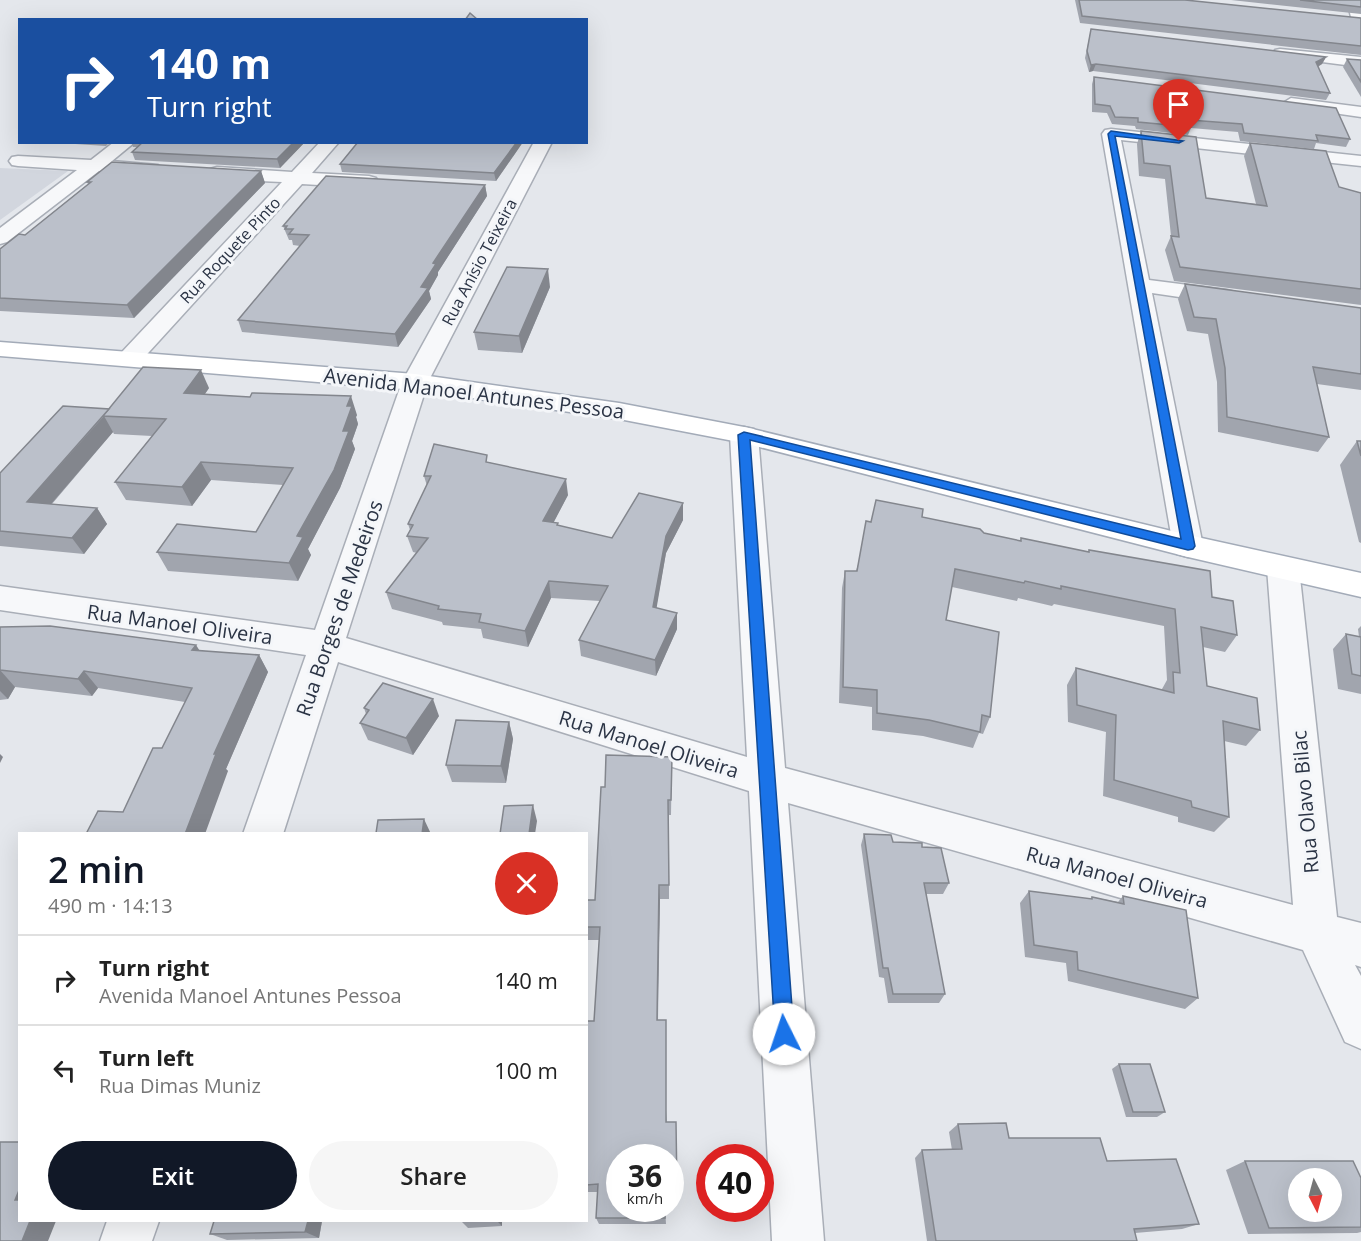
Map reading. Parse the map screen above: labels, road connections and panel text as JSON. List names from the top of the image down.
{
  "streets": {
    "main road": ["Avenida Manoel Antunes Pessoa"],
    "street": [
      "Rua Roquete Pinto",
      "Rua Anísio Teixeira",
      "Rua Borges de Medeiros",
      "Rua Manoel Oliveira",
      "Rua Olavo Bilac"
    ]
  },
  "crossings": [
    ["Rua Roquete Pinto", "Avenida Manoel Antunes Pessoa"],
    ["Rua Anísio Teixeira", "Avenida Manoel Antunes Pessoa"],
    ["Rua Anísio Teixeira", "Rua Borges de Medeiros"],
    ["Avenida Manoel Antunes Pessoa", "Rua Borges de Medeiros"],
    ["Avenida Manoel Antunes Pessoa", "Rua Olavo Bilac"],
    ["Rua Borges de Medeiros", "Rua Manoel Oliveira"],
    ["Rua Manoel Oliveira", "Rua Olavo Bilac"]
  ],
  "north": "bottom",
  "page": {
    "turn": ["140 m", "Turn right"],
    "heading": ["2 min", "490 m · 14:13"],
    "list": [
      {
        "name": "Turn right",
        "note": "Avenida Manoel Antunes Pessoa",
        "value": "140 m"
      },
      {
        "name": "Turn left",
        "note": "Rua Dimas Muniz",
        "value": "100 m"
      }
    ],
    "buttons": ["Exit", "Share"],
    "speed": "36 km/h",
    "limit": "40"
  }
}
